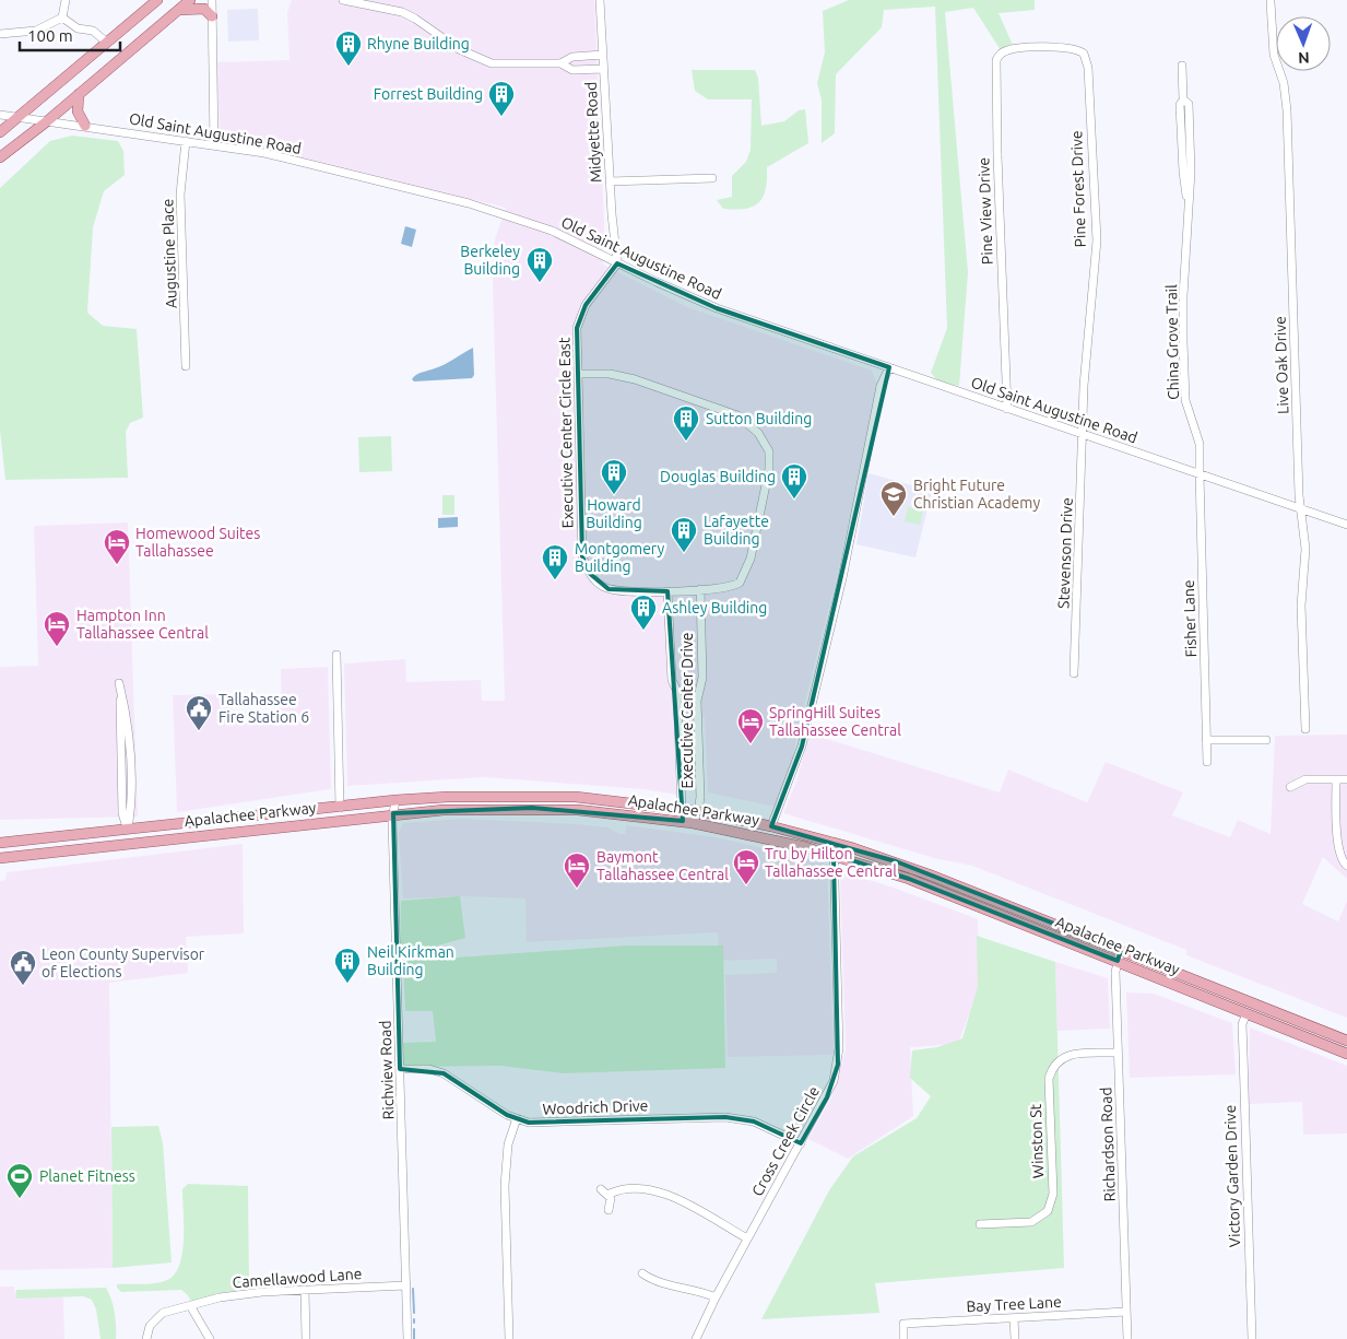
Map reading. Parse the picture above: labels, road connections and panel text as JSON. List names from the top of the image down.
{
  "streets": {
    "main road": ["Apalachee Parkway"],
    "street": [
      "Midyette Road",
      "Old Saint Augustine Road",
      "Pine Forest Drive",
      "Pine View Drive",
      "Augustine Place",
      "China Grove Trail",
      "Live Oak Drive",
      "Executive Center Circle East",
      "Stevenson Drive",
      "Fisher Lane",
      "Executive Center Drive",
      "Richview Road",
      "Woodrich Drive",
      "Cross Creek Circle",
      "Winston St",
      "Richardson Road",
      "Victory Garden Drive",
      "Camellawood Lane",
      "Bay Tree Lane"
    ]
  },
  "crossings": [
    ["Midyette Road", "Old Saint Augustine Road"],
    ["Midyette Road", "Executive Center Circle East"],
    ["Old Saint Augustine Road", "Pine Forest Drive"],
    ["Old Saint Augustine Road", "Pine View Drive"],
    ["Old Saint Augustine Road", "Augustine Place"],
    ["Old Saint Augustine Road", "China Grove Trail"],
    ["Old Saint Augustine Road", "Live Oak Drive"],
    ["Old Saint Augustine Road", "Executive Center Circle East"],
    ["Old Saint Augustine Road", "Stevenson Drive"],
    ["Old Saint Augustine Road", "Fisher Lane"],
    ["Pine Forest Drive", "Pine View Drive"],
    ["Pine Forest Drive", "Stevenson Drive"],
    ["China Grove Trail", "Fisher Lane"],
    ["Executive Center Circle East", "Executive Center Drive"],
    ["Executive Center Drive", "Apalachee Parkway"],
    ["Apalachee Parkway", "Richview Road"],
    ["Apalachee Parkway", "Cross Creek Circle"],
    ["Apalachee Parkway", "Richardson Road"],
    ["Apalachee Parkway", "Victory Garden Drive"],
    ["Richview Road", "Woodrich Drive"],
    ["Richview Road", "Camellawood Lane"],
    ["Woodrich Drive", "Cross Creek Circle"],
    ["Winston St", "Richardson Road"],
    ["Richardson Road", "Bay Tree Lane"]
  ],
  "places": {
    "building": [
      "Rhyne Building",
      "Forrest Building",
      "Berkeley Building",
      "Sutton Building",
      "Howard Building",
      "Douglas Building",
      "Lafayette Building",
      "Montgomery Building",
      "Ashley Building",
      "Neil Kirkman Building"
    ],
    "school or university": ["Bright Future Christian Academy"],
    "hotel": [
      "Homewood Suites Tallahassee",
      "Hampton Inn Tallahassee Central",
      "SpringHill Suites Tallahassee Central",
      "Tru by Hilton Tallahassee Central",
      "Baymont Tallahassee Central"
    ],
    "public building": ["Tallahassee Fire Station 6", "Leon County Supervisor of Elections"],
    "sports": ["Planet Fitness"]
  },
  "scale_bar": "100 m",
  "north": "bottom"
}
